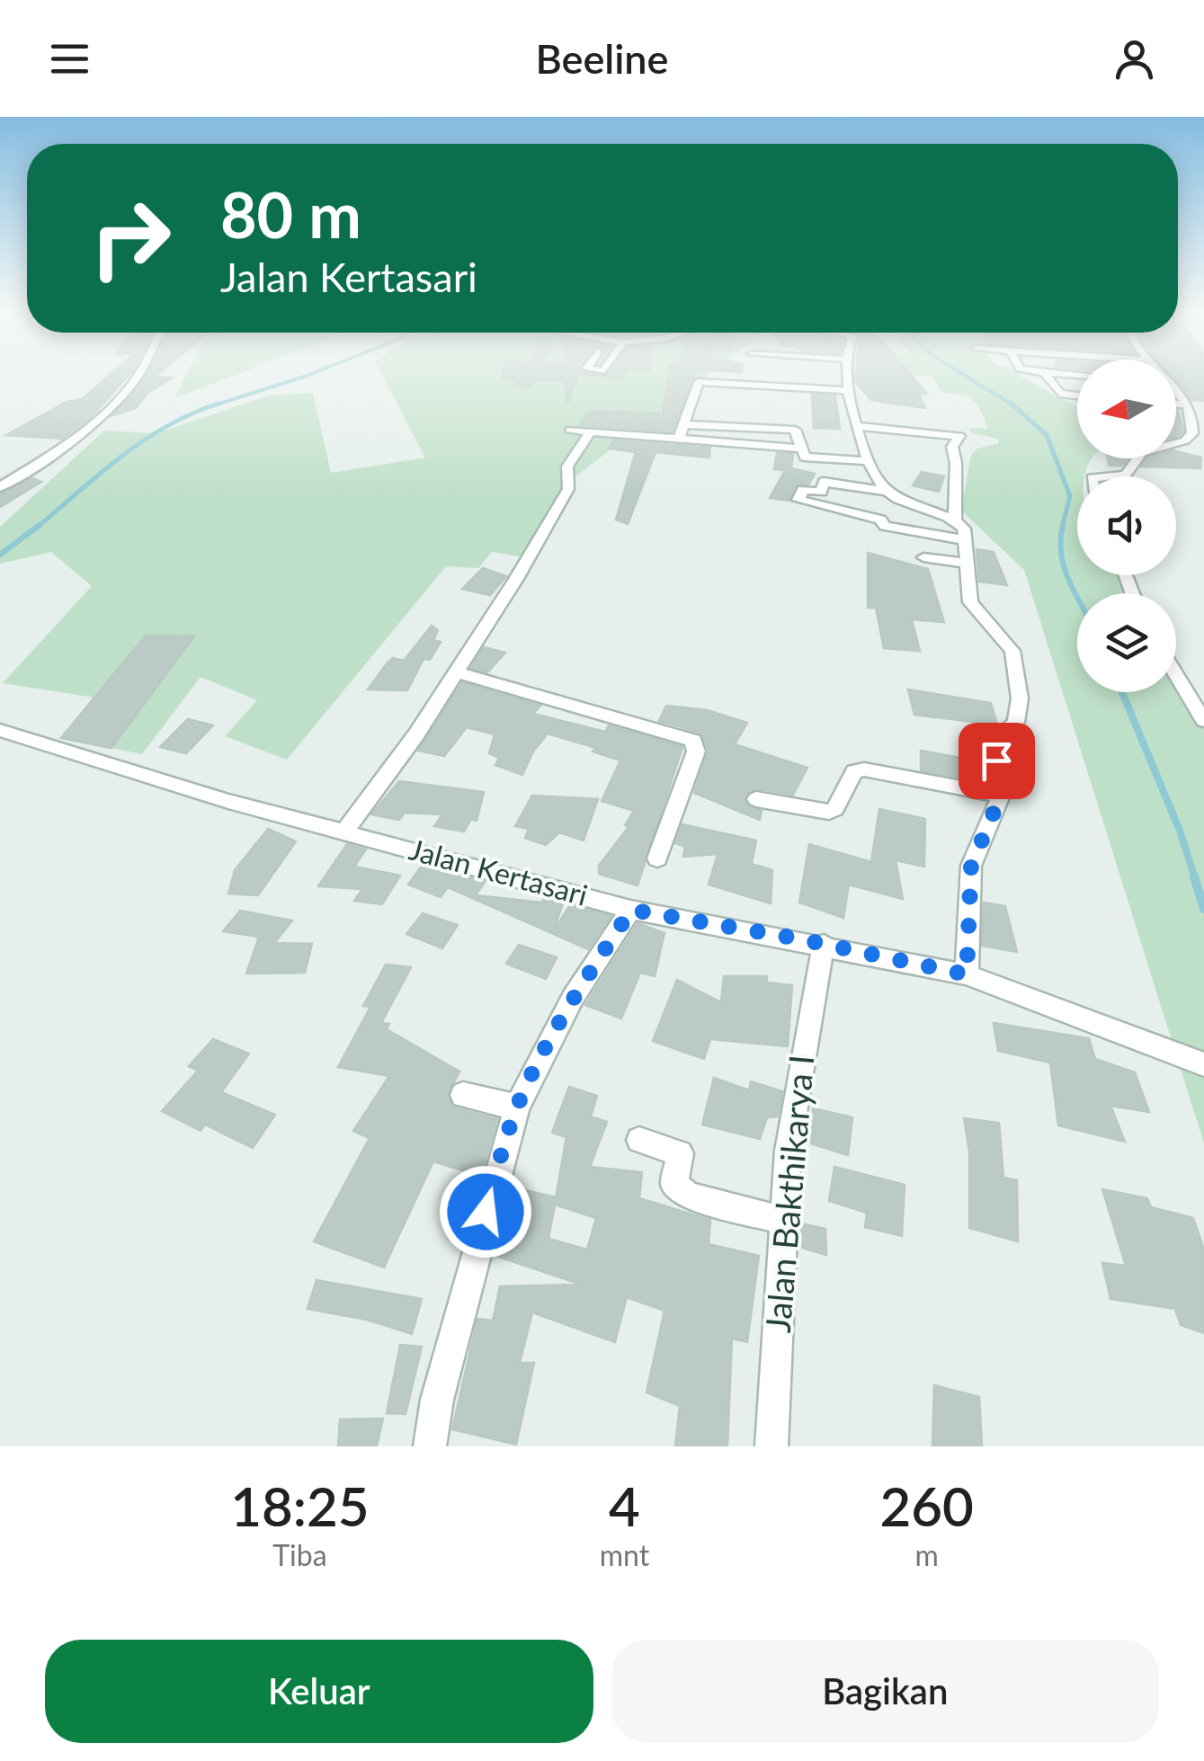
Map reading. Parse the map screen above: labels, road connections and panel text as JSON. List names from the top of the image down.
{
  "streets": {
    "street": ["Jalan Kertasari", "Jalan Bakthikarya I"]
  },
  "crossings": [
    ["Jalan Kertasari", "Jalan Bakthikarya I"]
  ],
  "north": "left",
  "page": {
    "header": "Beeline",
    "turn": ["80 m", "Jalan Kertasari"],
    "eta": [
      "18:25",
      "Tiba",
      "4",
      "mnt",
      "260",
      "m"
    ],
    "buttons": ["Keluar", "Bagikan"]
  }
}
